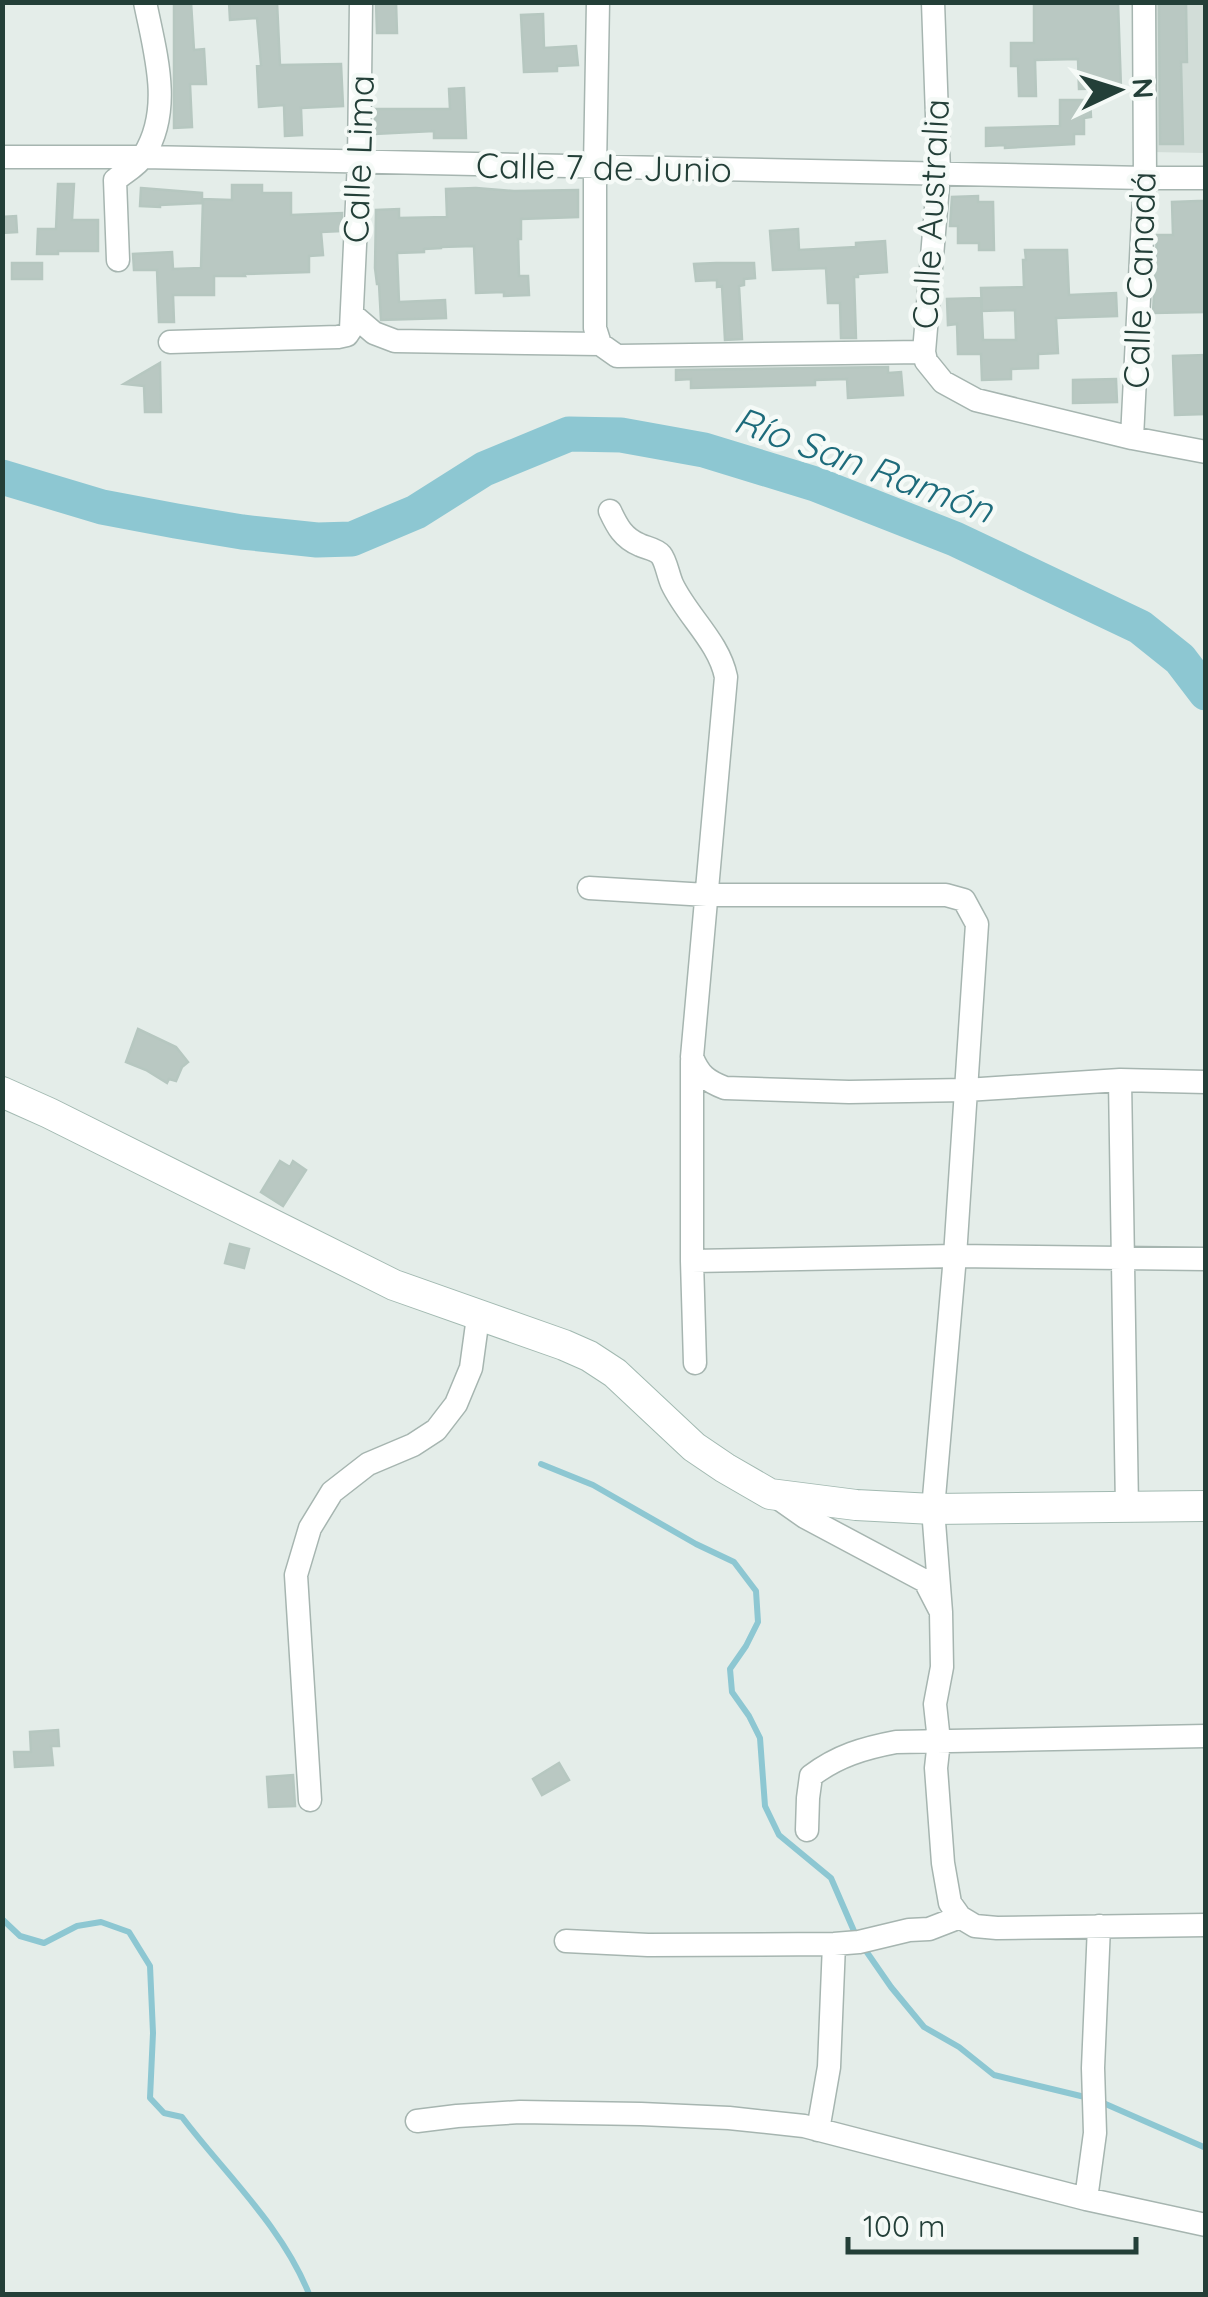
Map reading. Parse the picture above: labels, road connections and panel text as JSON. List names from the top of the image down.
{
  "streets": {
    "street": [
      "Calle Lima",
      "Calle 7 de Junio",
      "Calle Australia",
      "Calle Canadá"
    ]
  },
  "crossings": [
    ["Calle Lima", "Calle 7 de Junio"],
    ["Calle 7 de Junio", "Calle Australia"],
    ["Calle 7 de Junio", "Calle Canadá"],
    ["Calle Australia", "Calle Canadá"]
  ],
  "water": ["Río San Ramón"],
  "scale_bar": "100 m",
  "north": "right"
}
